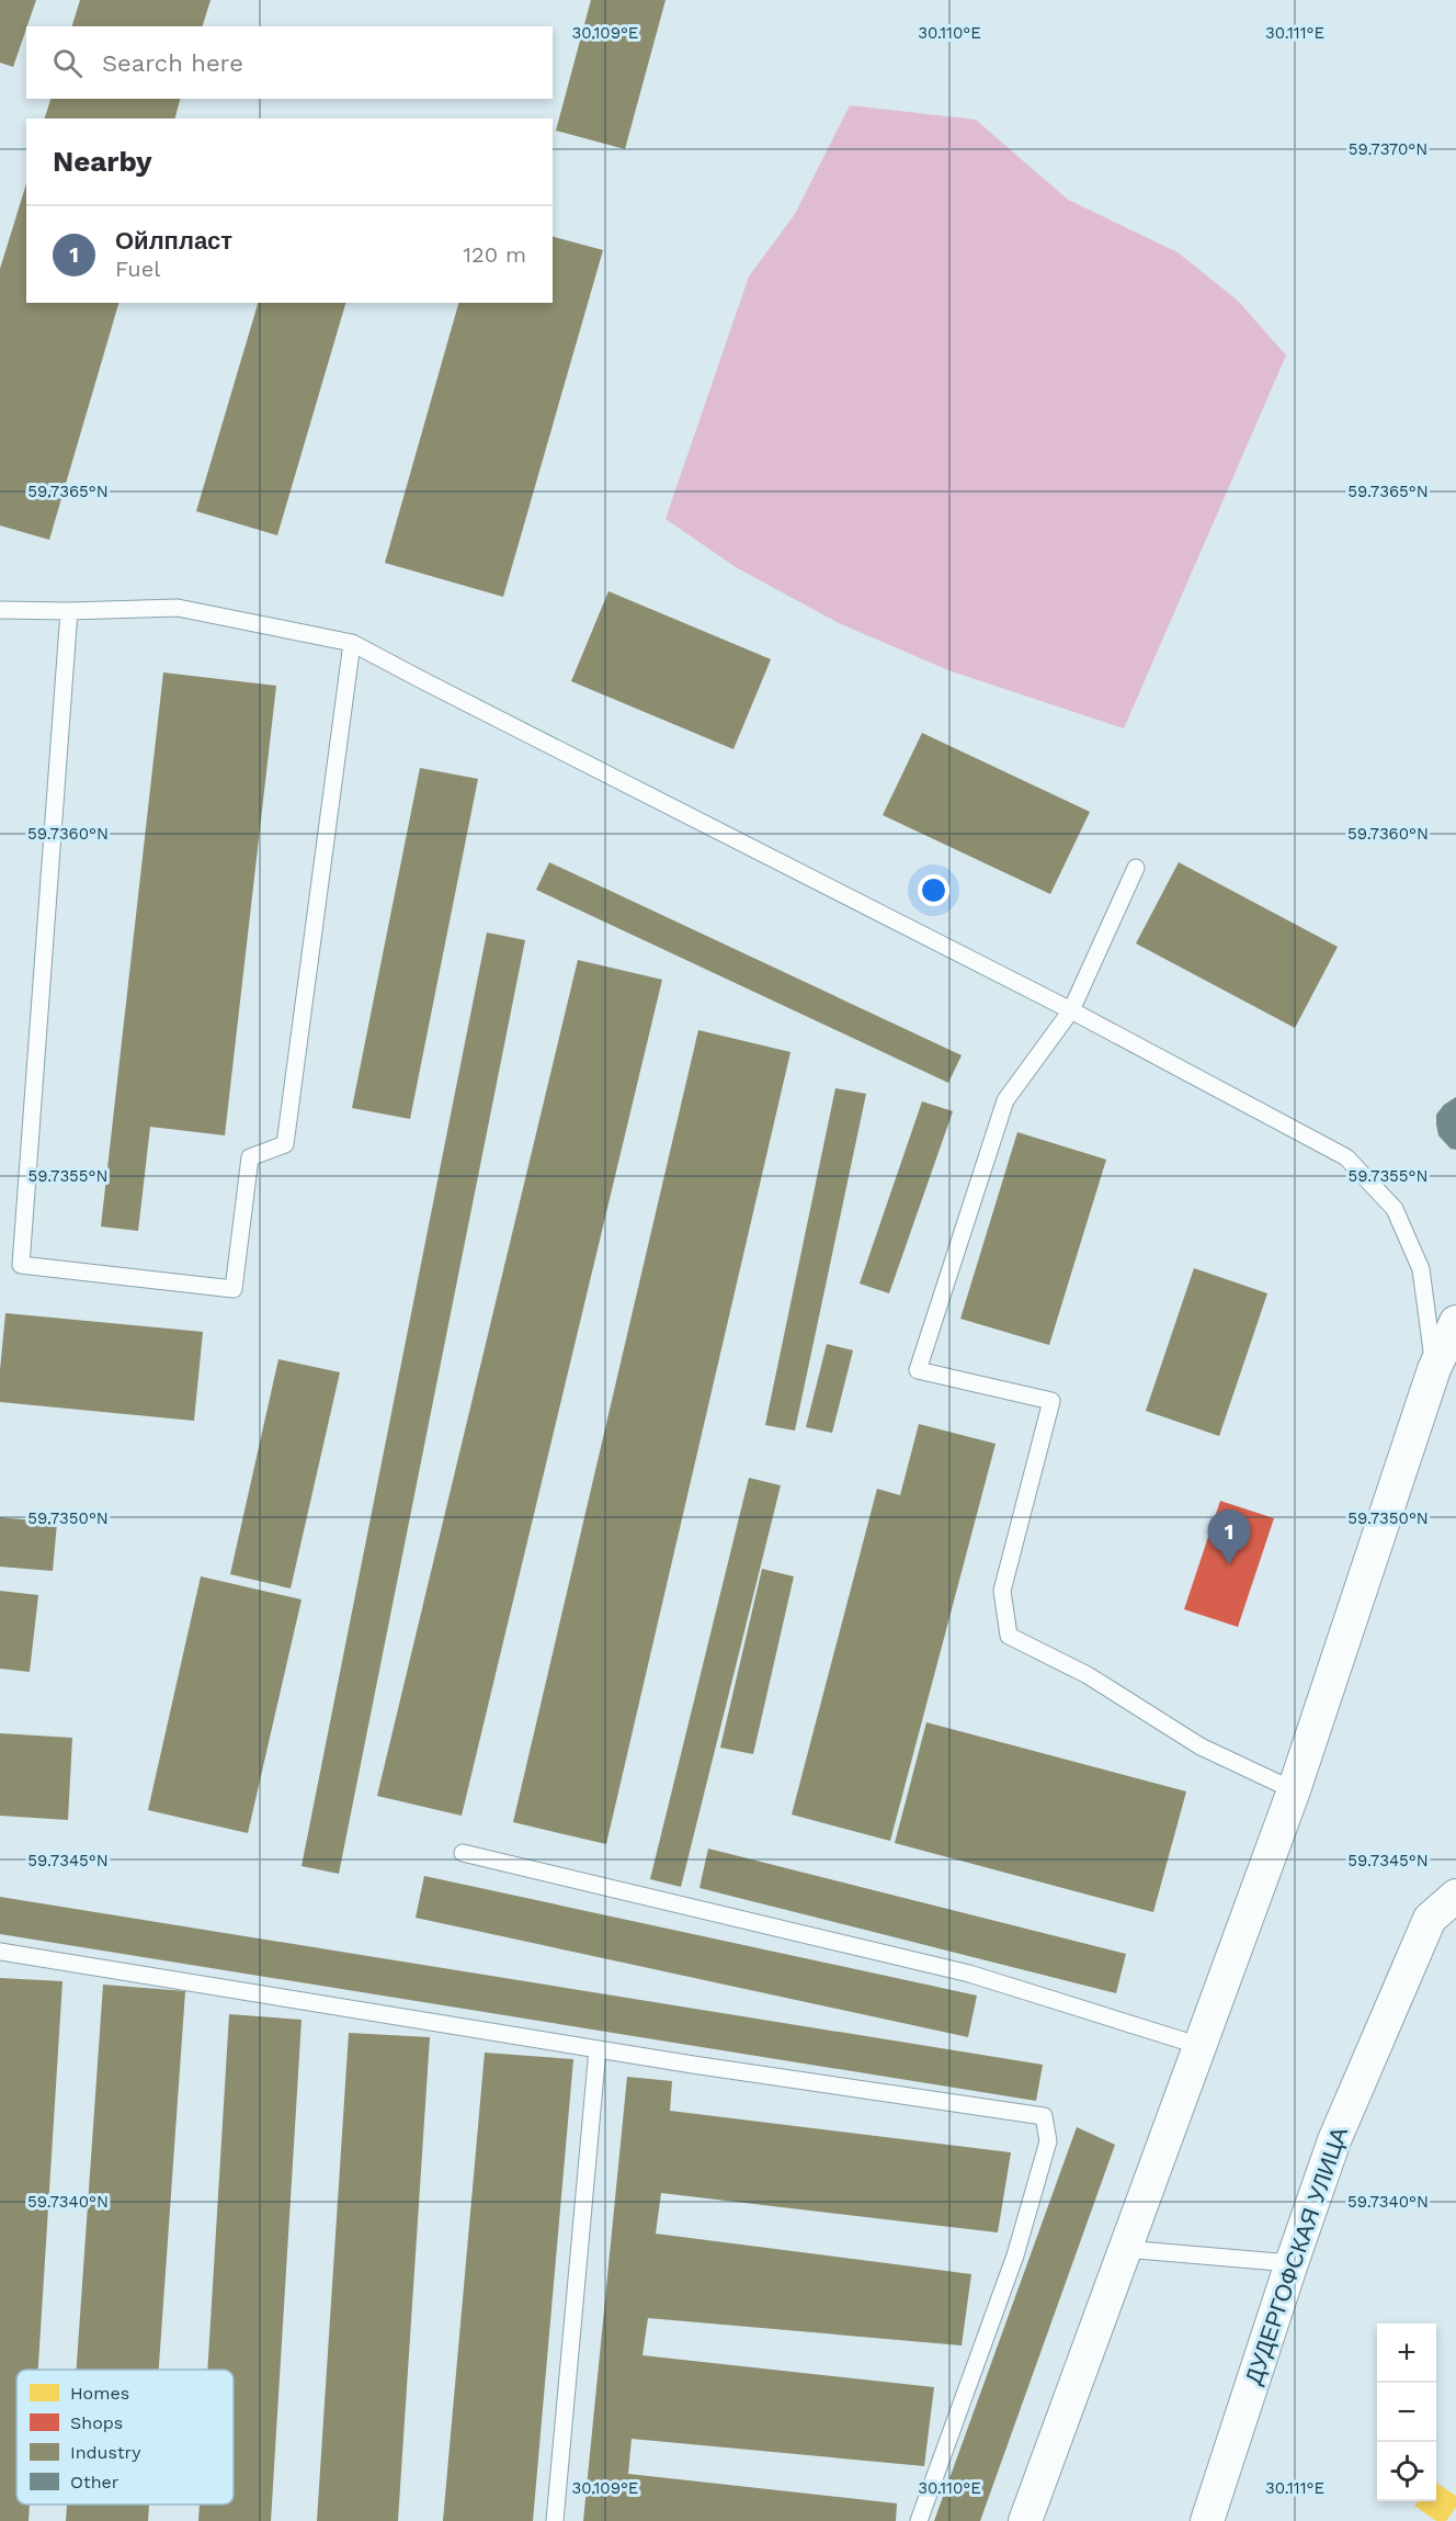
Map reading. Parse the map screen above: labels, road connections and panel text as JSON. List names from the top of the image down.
{
  "streets": {
    "street": ["ДУДЕРГОФСКАЯ УЛИЦА"]
  },
  "legend": [
    "Homes",
    "Shops",
    "Industry",
    "Other"
  ],
  "page": {
    "search": "Search here",
    "heading": "Nearby",
    "list": [
      {
        "mark": "1",
        "name": "Ойлпласт",
        "note": "Fuel",
        "value": "120 m"
      }
    ],
    "pins": "1",
    "map_buttons": ["+", "−"]
  },
  "coordinates": [
    "30.109°E",
    "30.110°E",
    "30.111°E",
    "59.7370°N",
    "59.7365°N",
    "59.7360°N",
    "59.7355°N",
    "59.7350°N",
    "59.7345°N",
    "59.7340°N"
  ]
}
